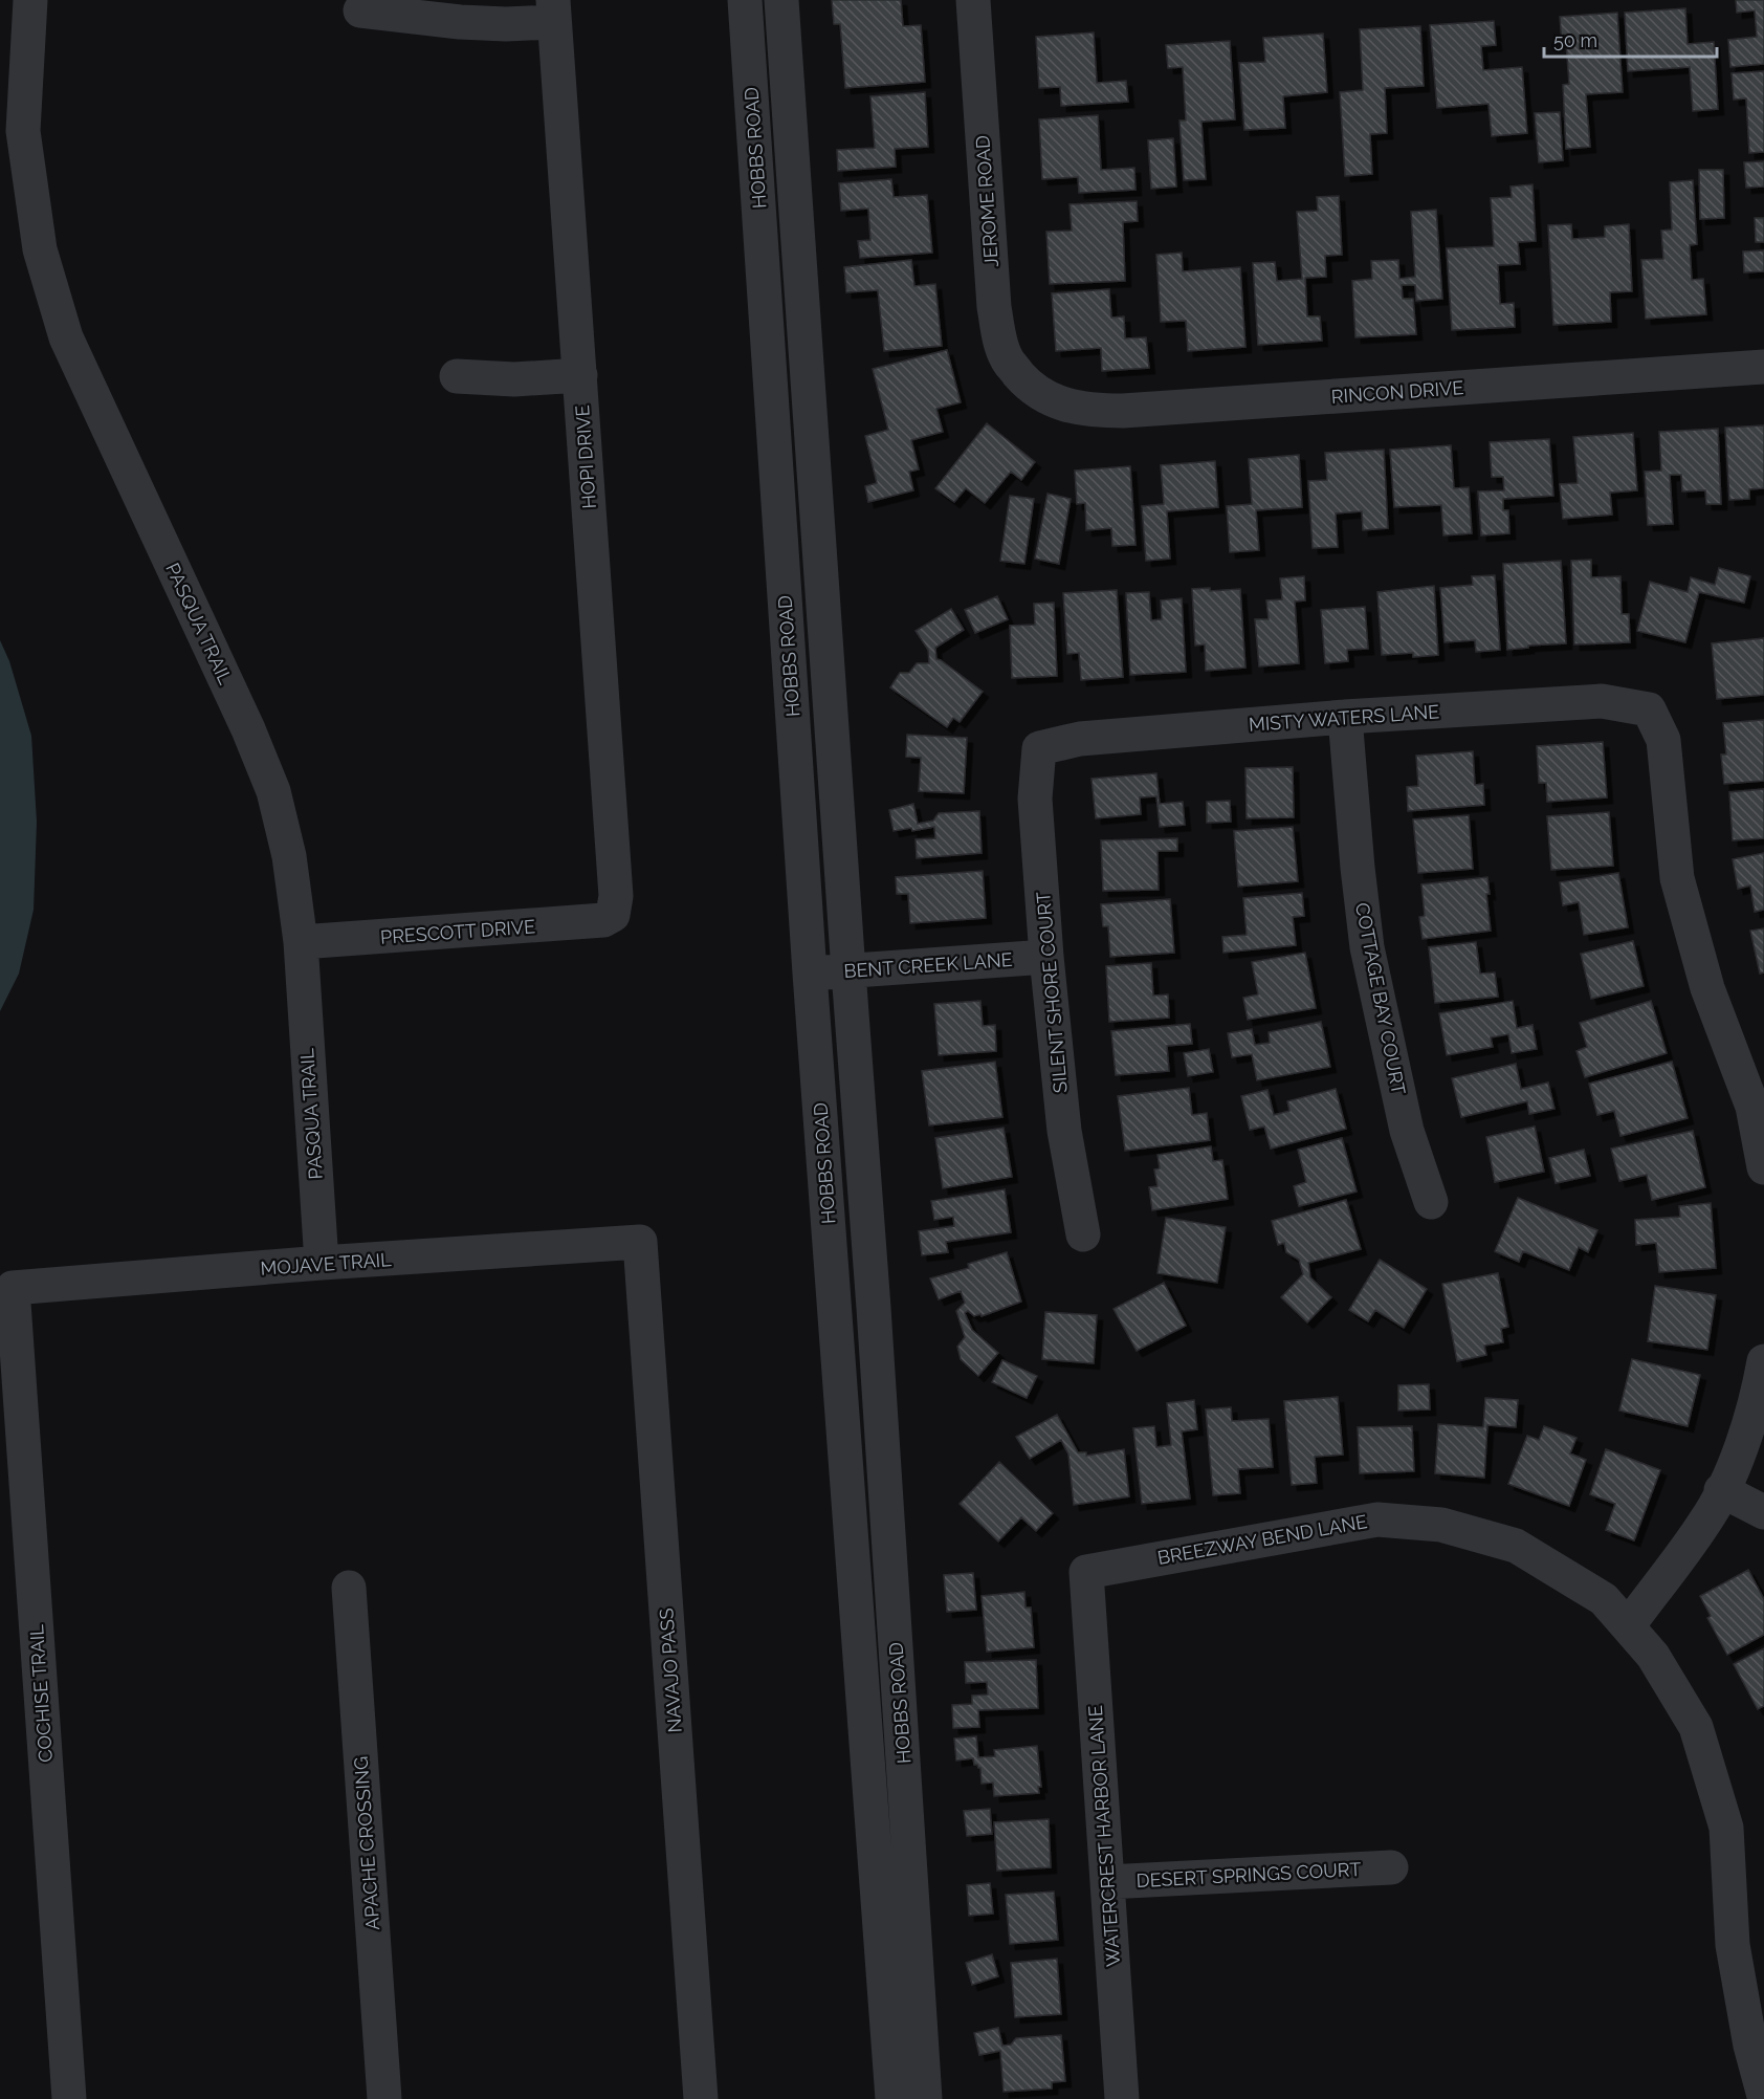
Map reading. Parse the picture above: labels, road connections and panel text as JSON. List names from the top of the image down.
{
  "streets": {
    "street": [
      "HOBBS ROAD",
      "JEROME ROAD",
      "RINCON DRIVE",
      "HOPI DRIVE",
      "PASQUA TRAIL",
      "MISTY WATERS LANE",
      "PRESCOTT DRIVE",
      "BENT CREEK LANE",
      "SILENT SHORE COURT",
      "COTTAGE BAY COURT",
      "MOJAVE TRAIL",
      "BREEZWAY BEND LANE",
      "NAVAJO PASS",
      "COCHISE TRAIL",
      "WATERCREST HARBOR LANE",
      "APACHE CROSSING",
      "DESERT SPRINGS COURT"
    ]
  },
  "crossings": [
    ["HOBBS ROAD", "BENT CREEK LANE"],
    ["JEROME ROAD", "RINCON DRIVE"],
    ["HOPI DRIVE", "PRESCOTT DRIVE"],
    ["PASQUA TRAIL", "PRESCOTT DRIVE"],
    ["PASQUA TRAIL", "MOJAVE TRAIL"],
    ["MISTY WATERS LANE", "SILENT SHORE COURT"],
    ["MISTY WATERS LANE", "COTTAGE BAY COURT"],
    ["BENT CREEK LANE", "SILENT SHORE COURT"],
    ["MOJAVE TRAIL", "NAVAJO PASS"],
    ["MOJAVE TRAIL", "COCHISE TRAIL"],
    ["BREEZWAY BEND LANE", "WATERCREST HARBOR LANE"],
    ["WATERCREST HARBOR LANE", "DESERT SPRINGS COURT"]
  ],
  "scale_bar": "50 m"
}
